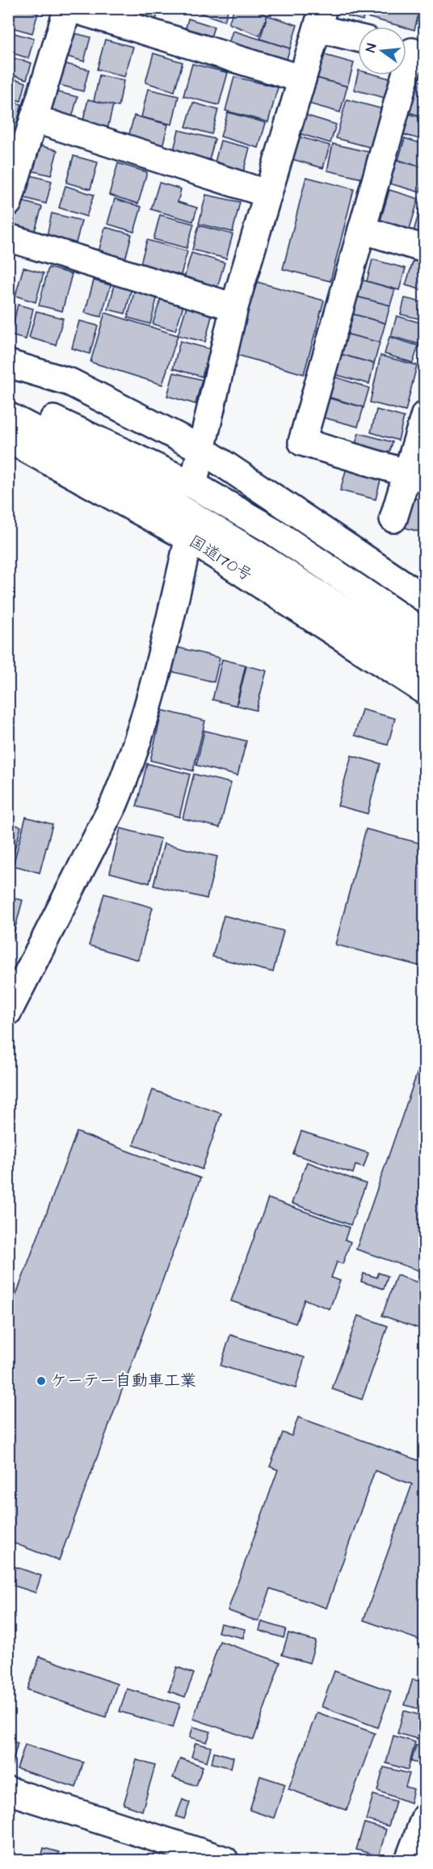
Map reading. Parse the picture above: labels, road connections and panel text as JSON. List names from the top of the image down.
{
  "streets": {
    "main road": ["国道170号"]
  },
  "places": ["ケーテー自動車工業"],
  "north": "left"
}
